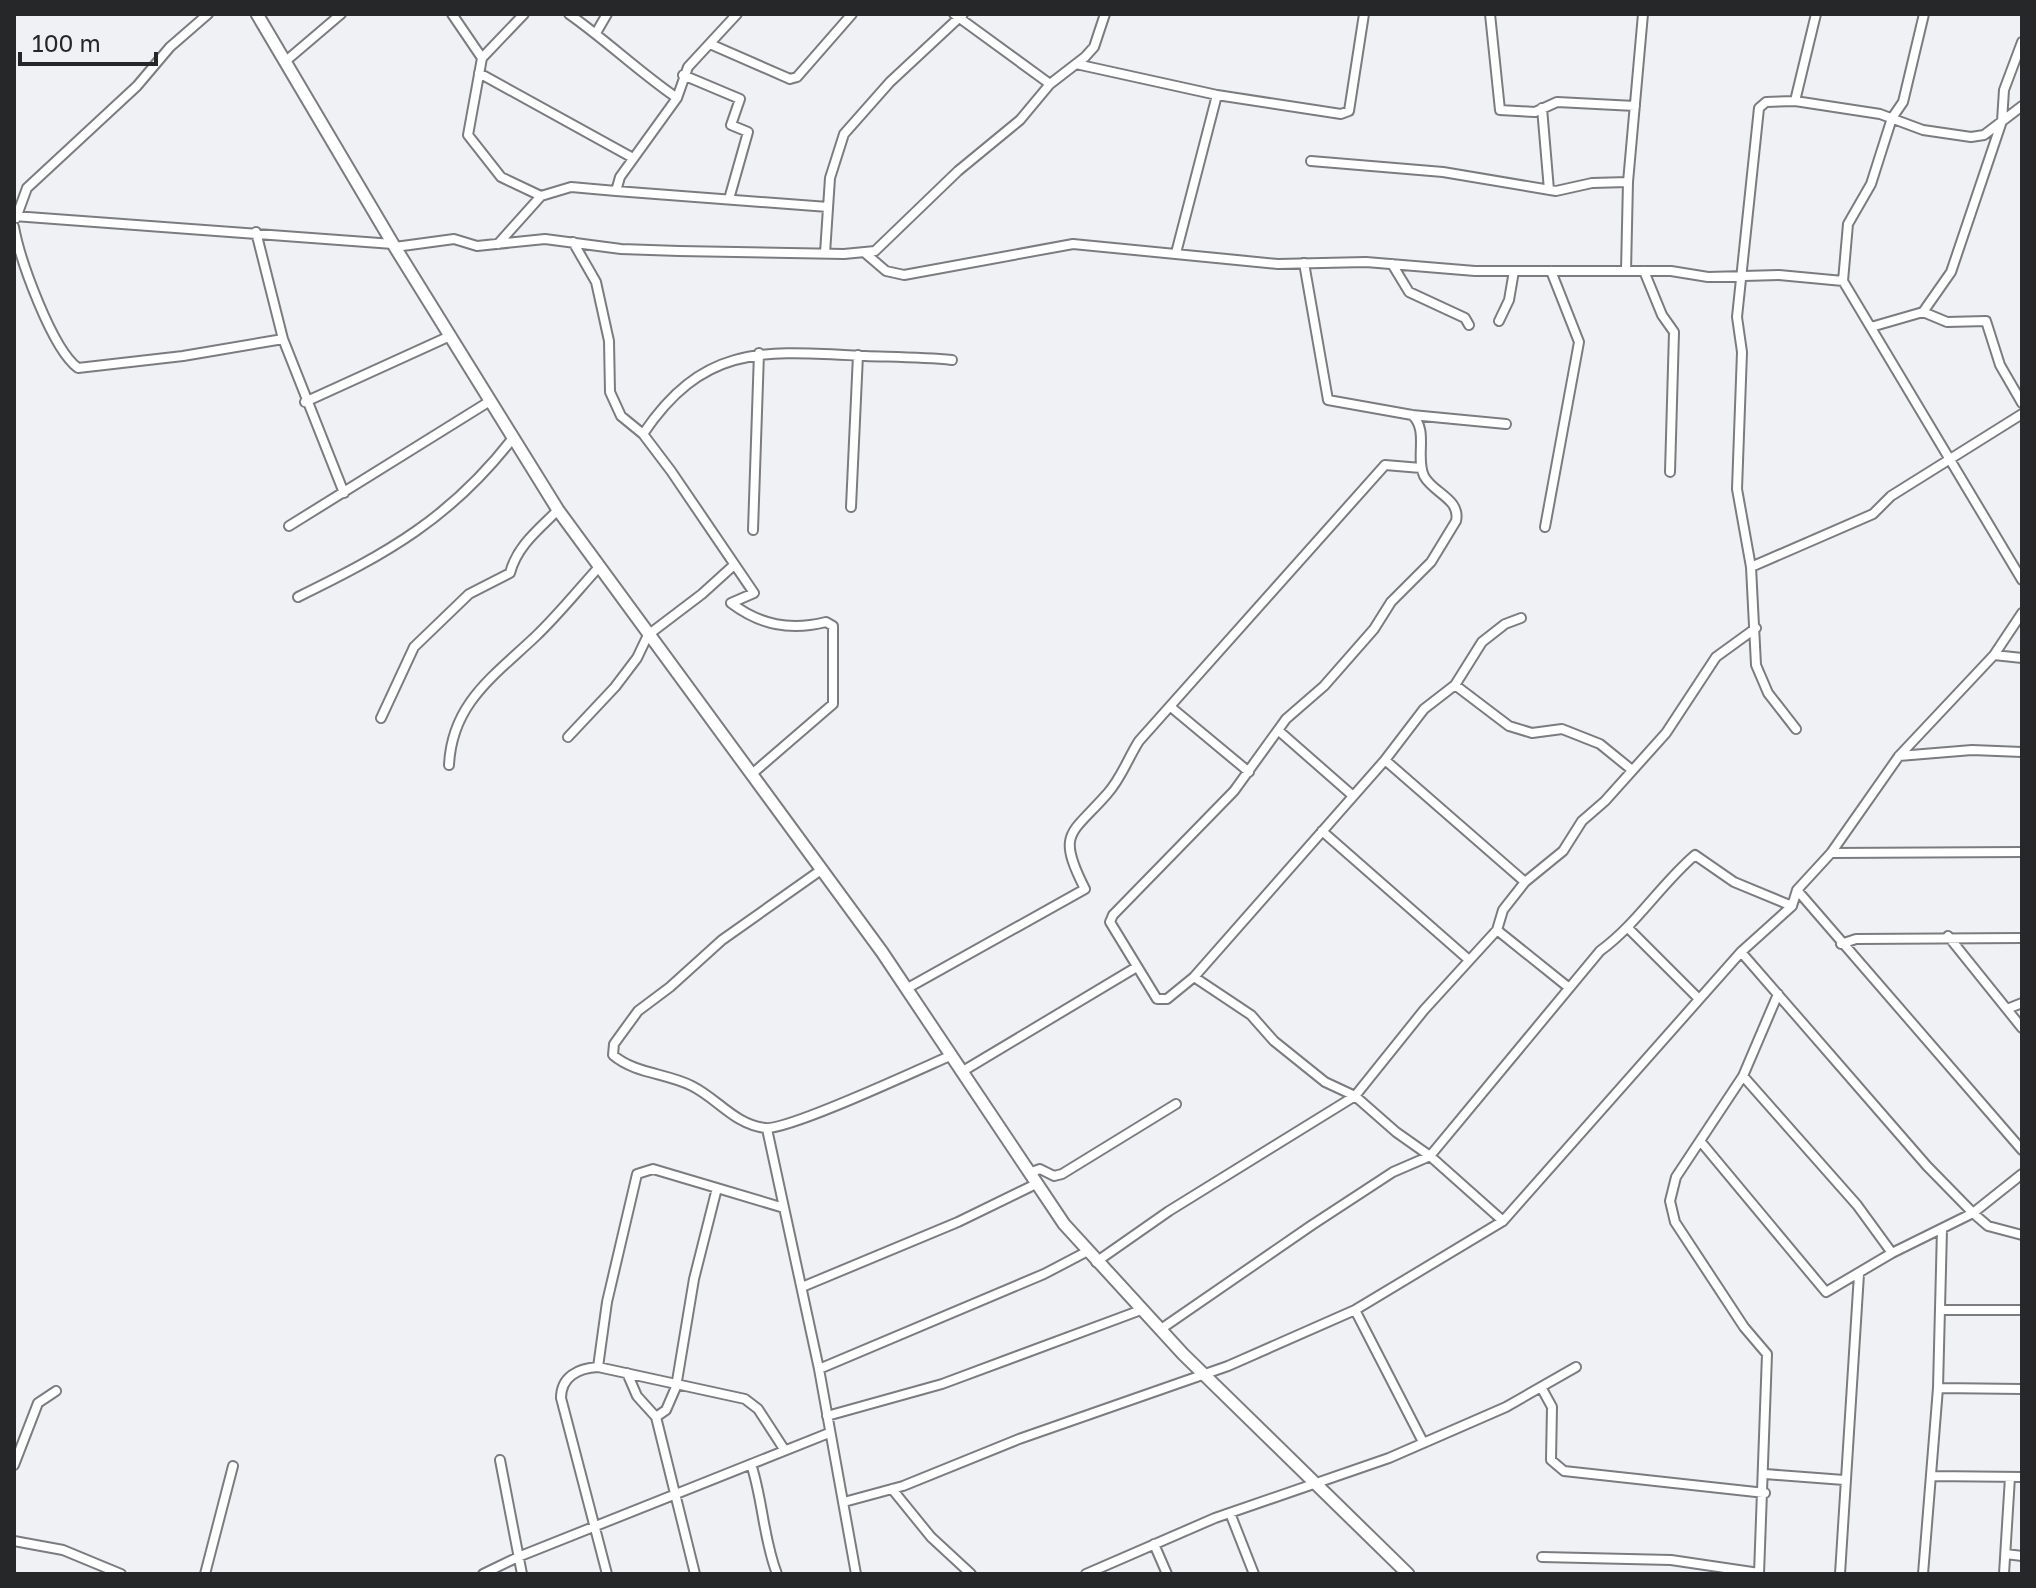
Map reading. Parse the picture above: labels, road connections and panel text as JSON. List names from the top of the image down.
{
  "scale_bar": "100 m"
}
